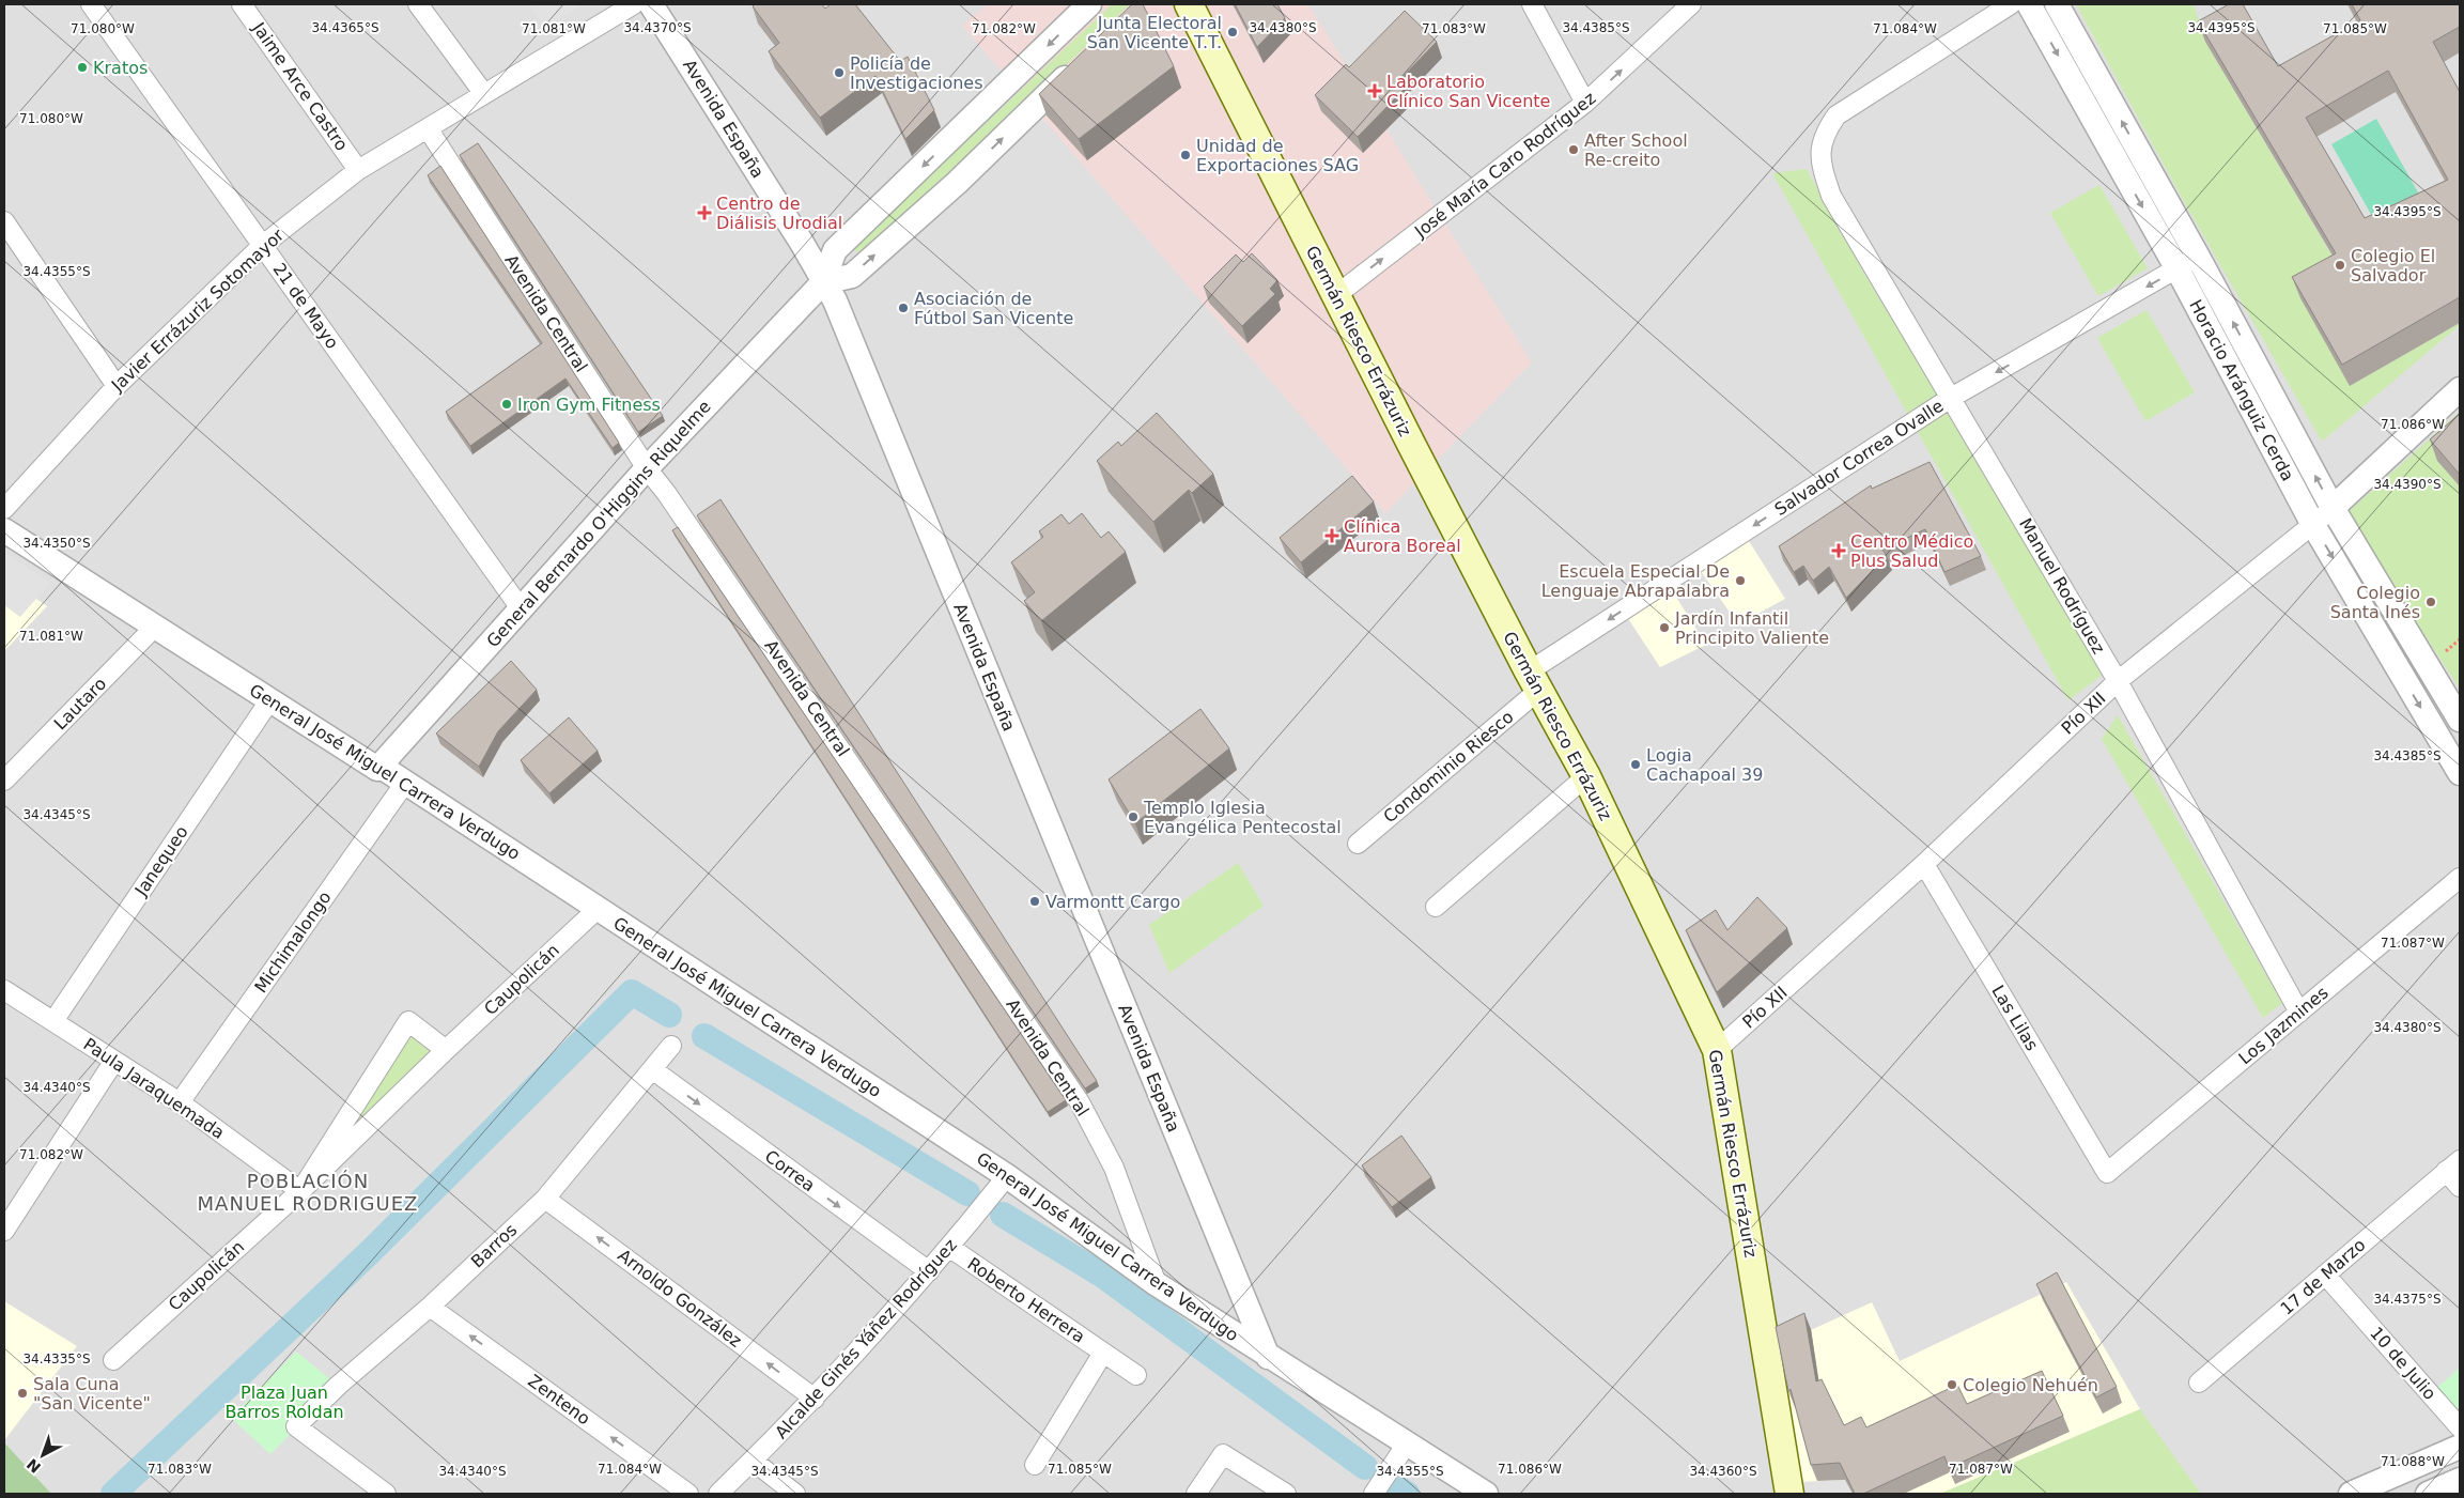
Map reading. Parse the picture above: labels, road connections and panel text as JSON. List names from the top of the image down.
{
  "streets": {
    "main road": ["Germán Riesco Errázuriz"],
    "street": [
      "Jaime Arce Castro",
      "Avenida España",
      "José María Caro Rodríguez",
      "21 de Mayo",
      "Javier Errázuriz Sotomayor",
      "Avenida Central",
      "Horacio Aránguiz Cerda",
      "Salvador Correa Ovalle",
      "General Bernardo O'Higgins Riquelme",
      "Manuel Rodríguez",
      "Lautaro",
      "Pío XII",
      "Condominio Riesco",
      "General José Miguel Carrera Verdugo",
      "Janequeo",
      "Michimalongo",
      "Caupolicán",
      "Las Lilas",
      "Los Jazmines",
      "Paula Jaraquemada",
      "Correa",
      "Barros",
      "17 de Marzo",
      "Arnoldo González",
      "Roberto Herrera",
      "Alcalde Ginés Yáñez Rodríguez",
      "10 de Julio",
      "Zenteno"
    ]
  },
  "crossings": [
    ["Jaime Arce Castro", "Javier Errázuriz Sotomayor"],
    ["Avenida España", "General Bernardo O'Higgins Riquelme"],
    ["Avenida España", "General José Miguel Carrera Verdugo"],
    ["José María Caro Rodríguez", "Germán Riesco Errázuriz"],
    ["21 de Mayo", "Javier Errázuriz Sotomayor"],
    ["21 de Mayo", "General Bernardo O'Higgins Riquelme"],
    ["Javier Errázuriz Sotomayor", "Avenida Central"],
    ["Avenida Central", "General Bernardo O'Higgins Riquelme"],
    ["Avenida Central", "General José Miguel Carrera Verdugo"],
    ["Germán Riesco Errázuriz", "Salvador Correa Ovalle"],
    ["Germán Riesco Errázuriz", "Pío XII"],
    ["Germán Riesco Errázuriz", "Condominio Riesco"],
    ["Horacio Aránguiz Cerda", "Salvador Correa Ovalle"],
    ["Horacio Aránguiz Cerda", "Pío XII"],
    ["Salvador Correa Ovalle", "Manuel Rodríguez"],
    ["Salvador Correa Ovalle", "Condominio Riesco"],
    ["General Bernardo O'Higgins Riquelme", "General José Miguel Carrera Verdugo"],
    ["Manuel Rodríguez", "Pío XII"],
    ["Manuel Rodríguez", "Los Jazmines"],
    ["Lautaro", "General José Miguel Carrera Verdugo"],
    ["Pío XII", "Las Lilas"],
    ["General José Miguel Carrera Verdugo", "Janequeo"],
    ["General José Miguel Carrera Verdugo", "Michimalongo"],
    ["General José Miguel Carrera Verdugo", "Caupolicán"],
    ["General José Miguel Carrera Verdugo", "Alcalde Ginés Yáñez Rodríguez"],
    ["Janequeo", "Paula Jaraquemada"],
    ["Michimalongo", "Paula Jaraquemada"],
    ["Caupolicán", "Paula Jaraquemada"],
    ["Las Lilas", "Los Jazmines"],
    ["Correa", "Barros"],
    ["Correa", "Alcalde Ginés Yáñez Rodríguez"],
    ["Barros", "Arnoldo González"],
    ["Barros", "Zenteno"],
    ["17 de Marzo", "10 de Julio"],
    ["Arnoldo González", "Alcalde Ginés Yáñez Rodríguez"],
    ["Roberto Herrera", "Alcalde Ginés Yáñez Rodríguez"]
  ],
  "one_way": [
    "José María Caro Rodríguez",
    "Salvador Correa Ovalle",
    "Correa",
    "Arnoldo González",
    "Zenteno"
  ],
  "districts": ["POBLACIÓN MANUEL RODRIGUEZ"],
  "parks": ["Plaza Juan Barros Roldan"],
  "places": {
    "other": [
      "Junta Electoral San Vicente T.T.",
      "Kratos",
      "Policía de Investigaciones",
      "After School Re-creito",
      "Unidad de Exportaciones SAG",
      "Colegio El Salvador",
      "Asociación de Fútbol San Vicente",
      "Iron Gym Fitness",
      "Escuela Especial De Lenguaje Abrapalabra",
      "Colegio Santa Inés",
      "Jardín Infantil Principito Valiente",
      "Logia Cachapoal 39",
      "Templo Iglesia Evangélica Pentecostal",
      "Varmontt Cargo",
      "Colegio Nehuén",
      "Sala Cuna \"San Vicente\""
    ],
    "health": [
      "Laboratorio Clínico San Vicente",
      "Centro de Diálisis Urodial",
      "Clínica Aurora Boreal",
      "Centro Médico Plus Salud"
    ]
  },
  "north": "bottom left",
  "coordinates": [
    "34.4365°S",
    "34.4370°S",
    "34.4380°S",
    "34.4385°S",
    "34.4395°S",
    "71.080°W",
    "71.081°W",
    "71.082°W",
    "71.083°W",
    "71.084°W",
    "71.085°W",
    "34.4355°S",
    "71.086°W",
    "34.4390°S",
    "34.4350°S",
    "34.4345°S",
    "71.087°W",
    "34.4340°S",
    "34.4375°S",
    "34.4335°S",
    "71.088°W",
    "34.4360°S"
  ]
}
